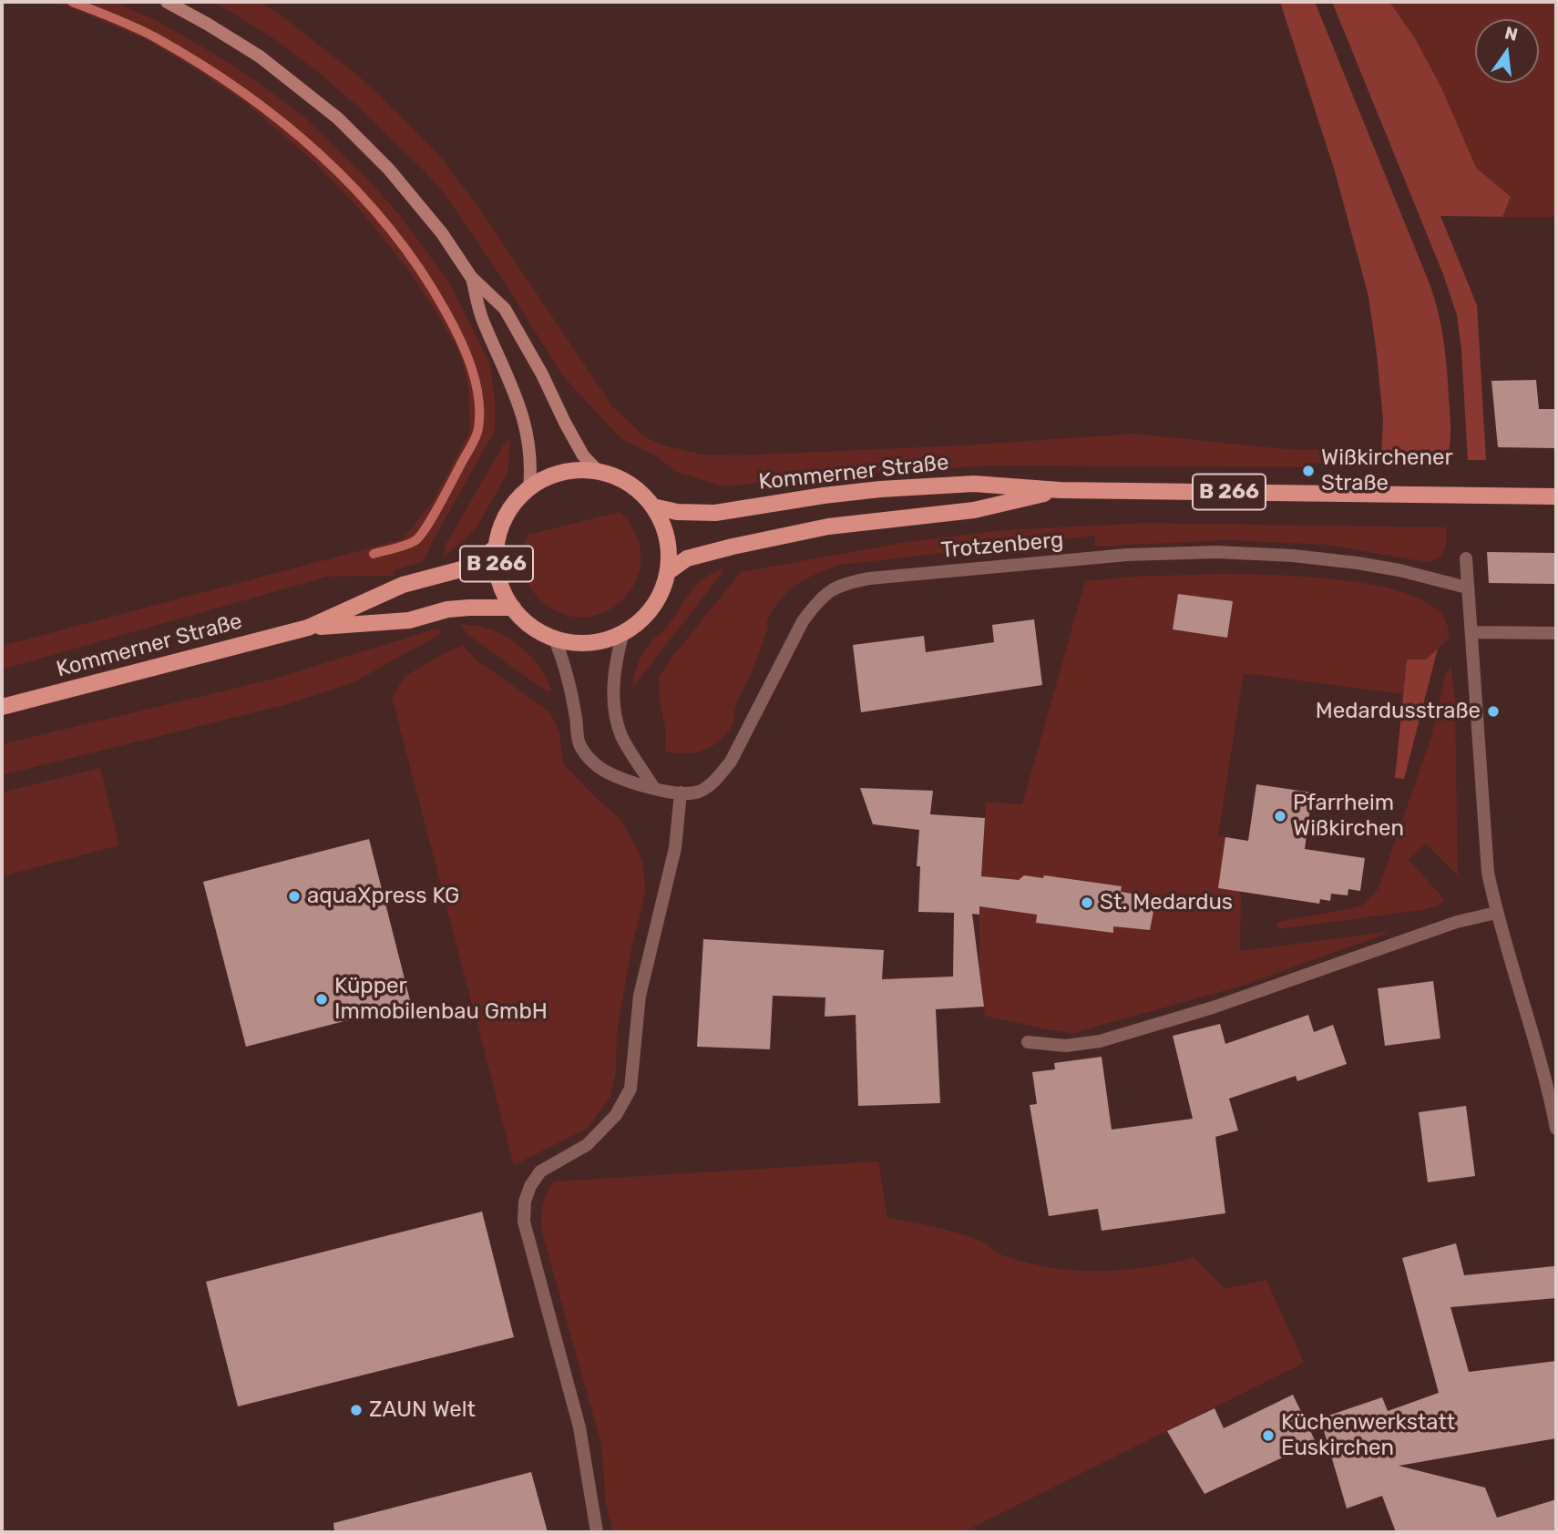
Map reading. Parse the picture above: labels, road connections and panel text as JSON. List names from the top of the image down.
{
  "streets": {
    "main road": ["Kommerner Straße", "B 266"],
    "street": ["Trotzenberg"]
  },
  "crossings": [
    ["Kommerner Straße", "B 266"],
    ["Kommerner Straße", "Trotzenberg"],
    ["B 266", "Trotzenberg"]
  ],
  "places": [
    "Wißkirchener Straße",
    "Medardusstraße",
    "Pfarrheim Wißkirchen",
    "aquaXpress KG",
    "St. Medardus",
    "Küpper Immobilenbau GmbH",
    "ZAUN Welt",
    "Küchenwerkstatt Euskirchen"
  ],
  "north": "top"
}
